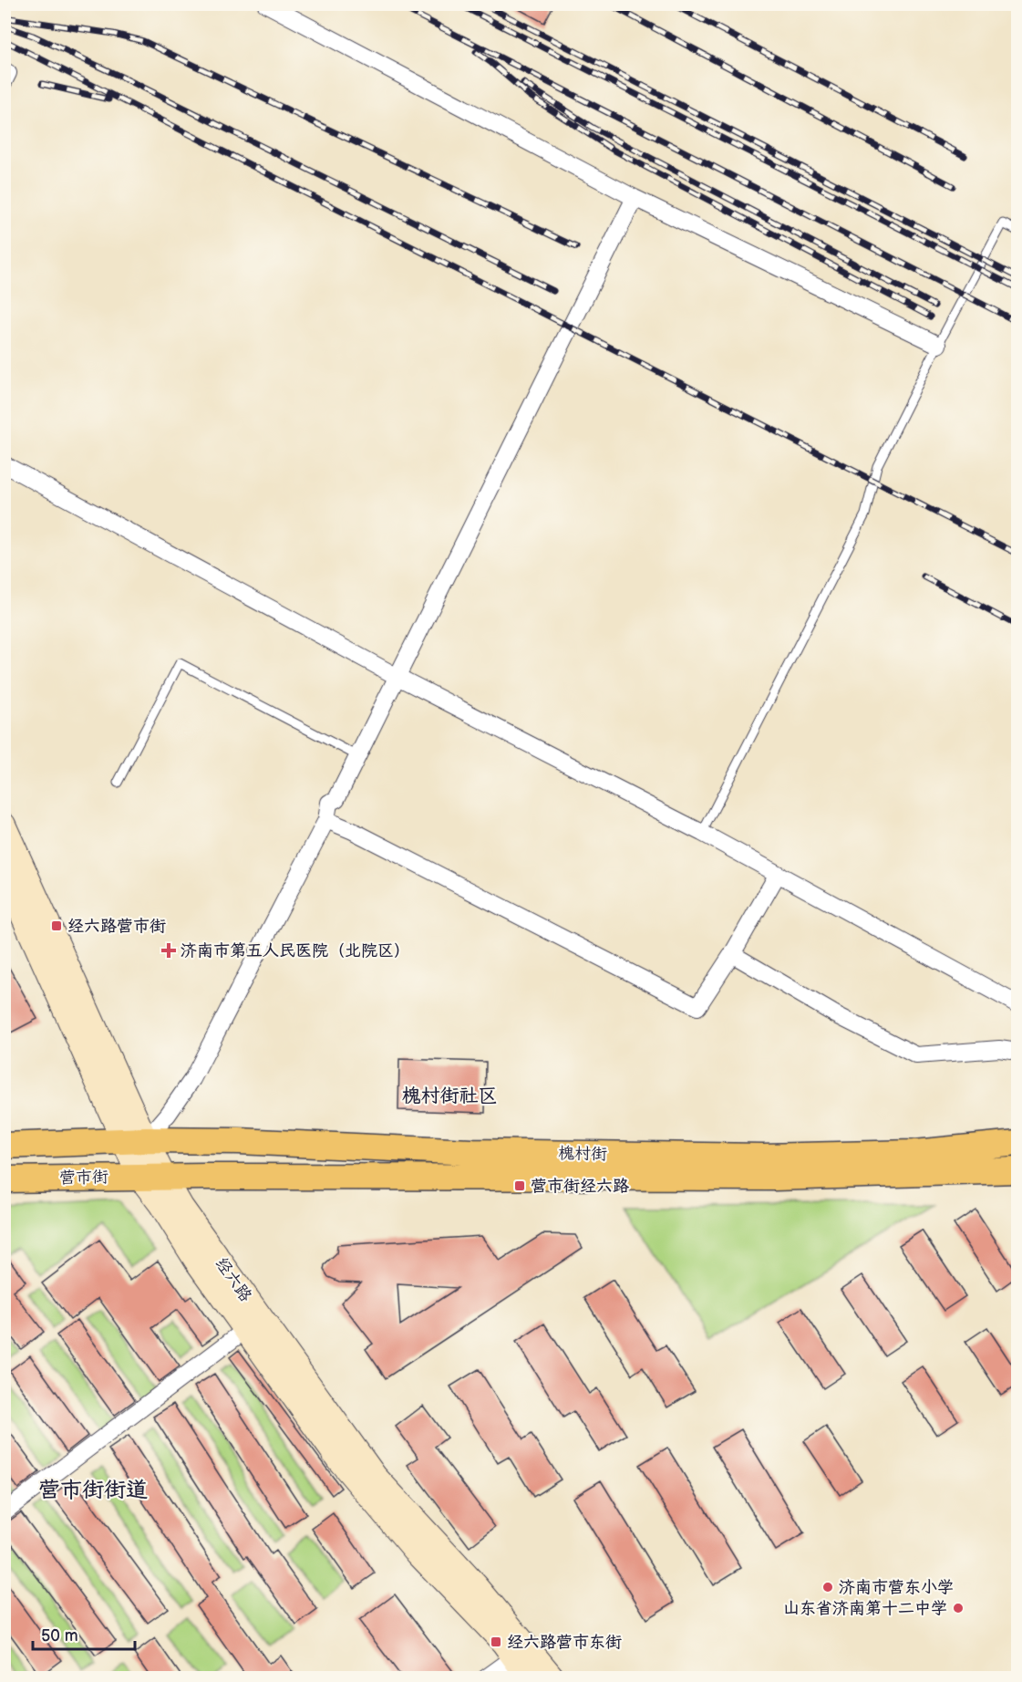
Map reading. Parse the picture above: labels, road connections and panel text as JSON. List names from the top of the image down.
{
  "streets": {
    "main road": ["槐村街", "营市街", "经六路"]
  },
  "crossings": [
    ["槐村街", "营市街"],
    ["槐村街", "经六路"],
    ["营市街", "经六路"]
  ],
  "districts": ["槐村街社区", "营市街街道"],
  "places": {
    "transit": ["经六路营市街", "营市街经六路", "经六路营市东街"],
    "health": ["济南市第五人民医院（北院区）"],
    "other": ["济南市营东小学", "山东省济南第十二中学"]
  },
  "scale_bar": "50 m"
}
